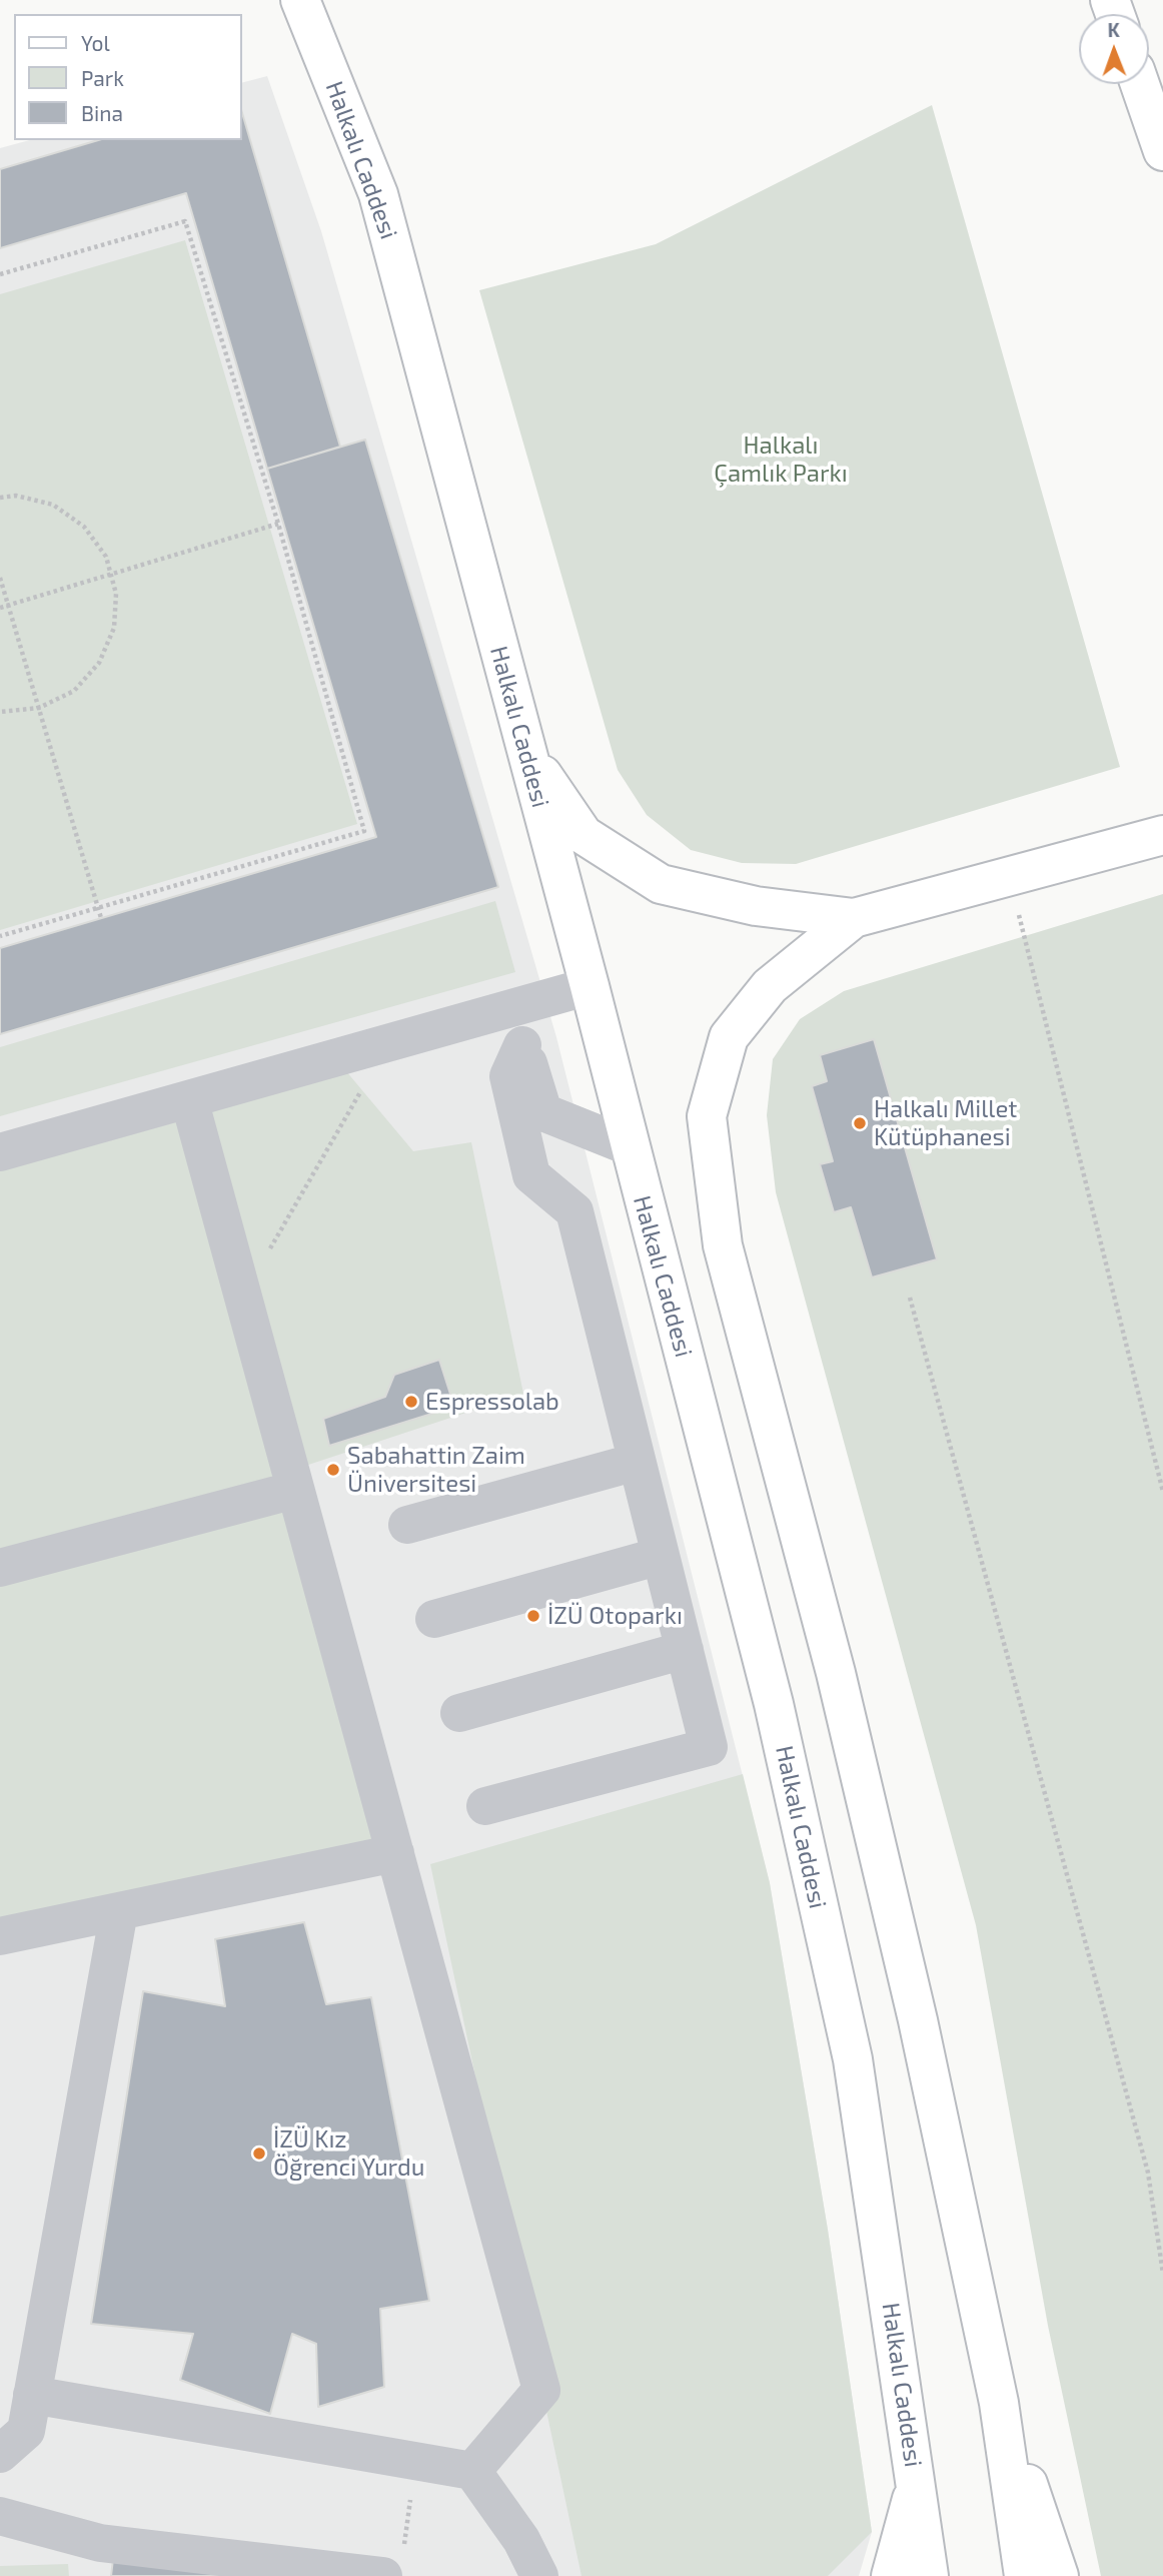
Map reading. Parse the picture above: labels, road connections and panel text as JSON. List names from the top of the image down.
{
  "streets": {
    "main road": ["Halkalı Caddesi"]
  },
  "parks": ["Halkalı Çamlık Parkı"],
  "places": [
    "Halkalı Millet Kütüphanesi",
    "Espressolab",
    "Sabahattin Zaim Üniversitesi",
    "İZÜ Otoparkı",
    "İZÜ Kız Öğrenci Yurdu"
  ],
  "legend": ["Yol", "Park", "Bina"],
  "north": "top"
}
